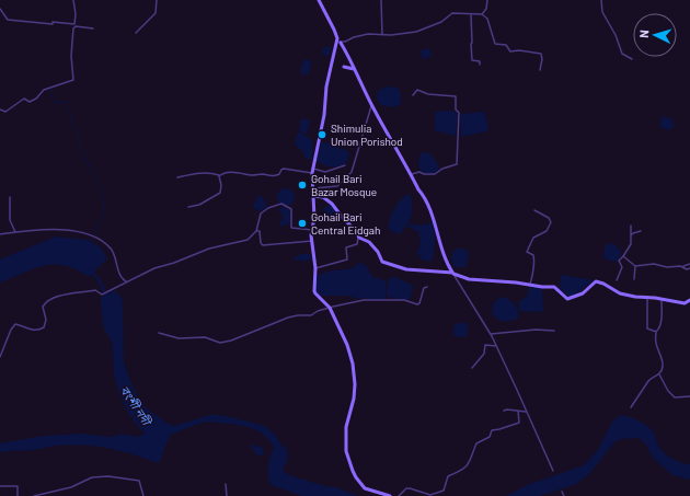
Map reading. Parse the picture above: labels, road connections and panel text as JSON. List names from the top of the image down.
{
  "water": ["বংশী নদী"],
  "places": ["Shimulia Union Porishod", "Gohail Bari Bazar Mosque", "Gohail Bari Central Eidgah"],
  "north": "left"
}
